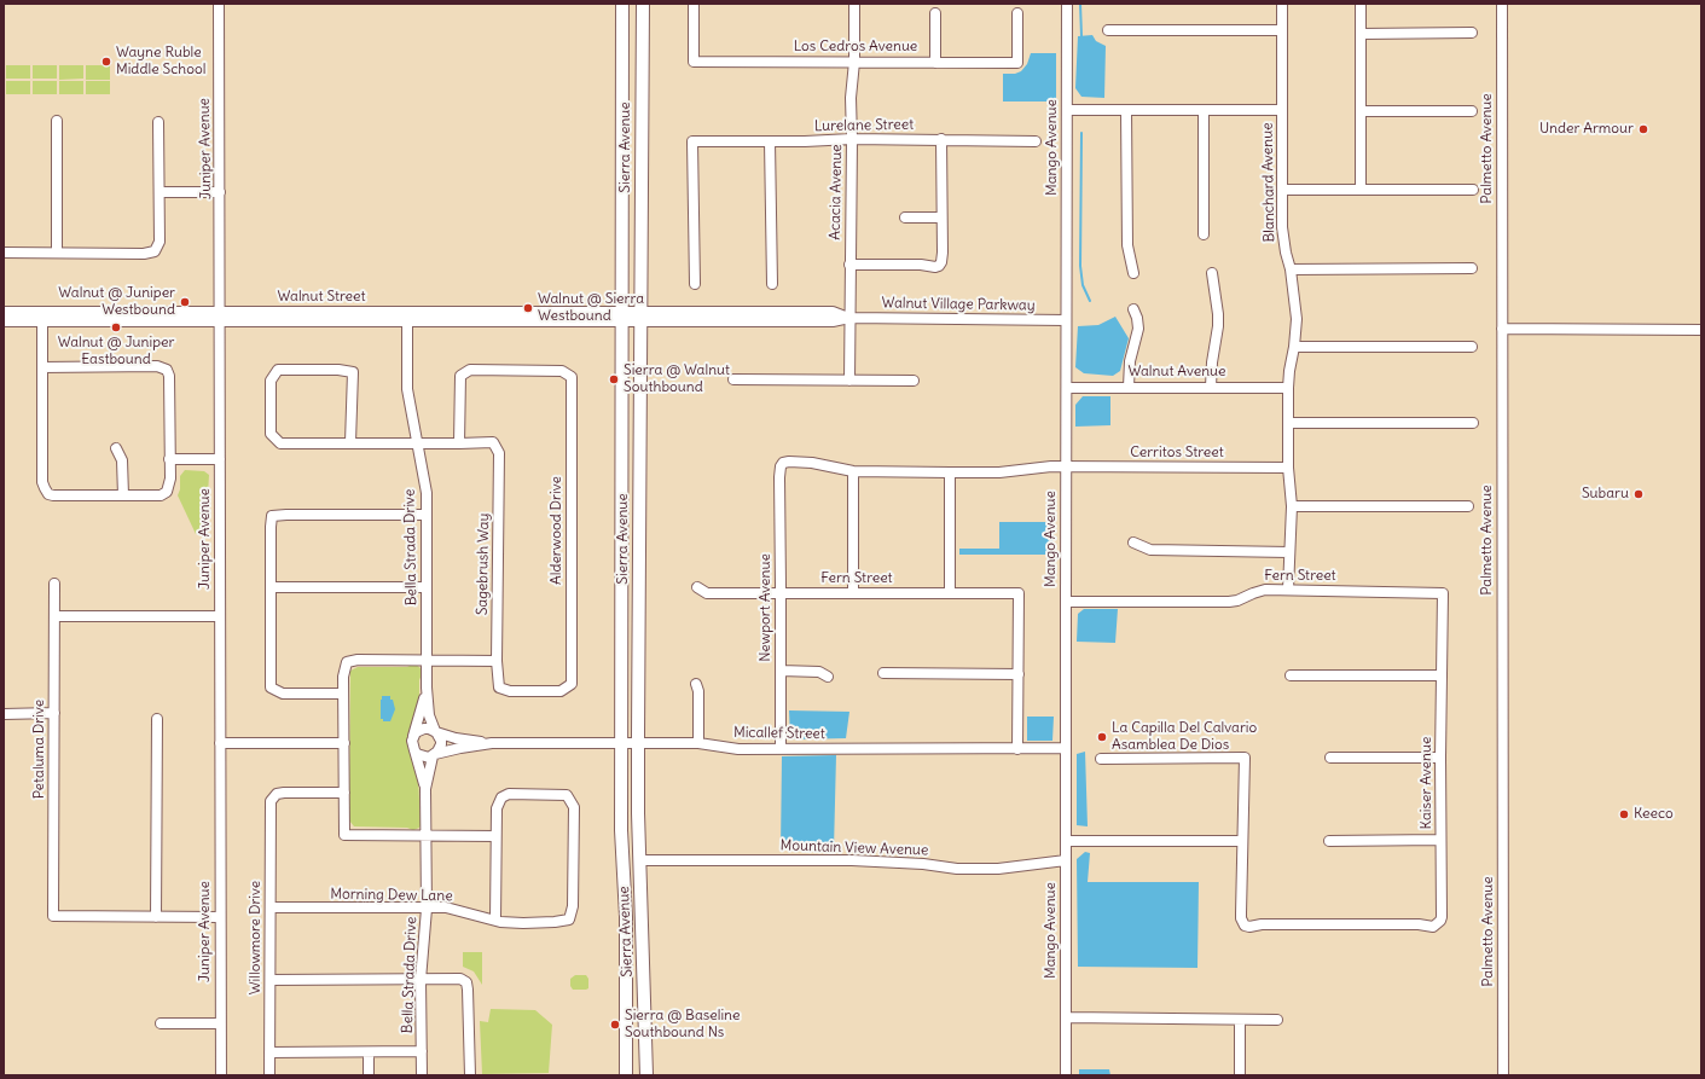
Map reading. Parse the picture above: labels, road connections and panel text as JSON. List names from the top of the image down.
{
  "streets": {
    "main road": ["Sierra Avenue"],
    "street": [
      "Los Cedros Avenue",
      "Lurelane Street",
      "Mango Avenue",
      "Juniper Avenue",
      "Palmetto Avenue",
      "Blanchard Avenue",
      "Acacia Avenue",
      "Walnut Street",
      "Walnut Village Parkway",
      "Walnut Avenue",
      "Cerritos Street",
      "Alderwood Drive",
      "Bella Strada Drive",
      "Sagebrush Way",
      "Fern Street",
      "Newport Avenue",
      "Micallef Street",
      "Petaluma Drive",
      "Kaiser Avenue",
      "Mountain View Avenue",
      "Morning Dew Lane",
      "Willowmore Drive"
    ]
  },
  "crossings": [
    ["Los Cedros Avenue", "Acacia Avenue"],
    ["Lurelane Street", "Acacia Avenue"],
    ["Sierra Avenue", "Walnut Street"],
    ["Sierra Avenue", "Walnut Village Parkway"],
    ["Sierra Avenue", "Micallef Street"],
    ["Sierra Avenue", "Mountain View Avenue"],
    ["Mango Avenue", "Walnut Village Parkway"],
    ["Mango Avenue", "Walnut Avenue"],
    ["Mango Avenue", "Cerritos Street"],
    ["Mango Avenue", "Fern Street"],
    ["Mango Avenue", "Micallef Street"],
    ["Mango Avenue", "Mountain View Avenue"],
    ["Juniper Avenue", "Walnut Street"],
    ["Blanchard Avenue", "Walnut Avenue"],
    ["Blanchard Avenue", "Cerritos Street"],
    ["Blanchard Avenue", "Fern Street"],
    ["Acacia Avenue", "Walnut Village Parkway"],
    ["Walnut Street", "Walnut Village Parkway"],
    ["Walnut Street", "Bella Strada Drive"],
    ["Cerritos Street", "Newport Avenue"],
    ["Alderwood Drive", "Sagebrush Way"],
    ["Bella Strada Drive", "Micallef Street"],
    ["Bella Strada Drive", "Morning Dew Lane"],
    ["Fern Street", "Newport Avenue"],
    ["Fern Street", "Kaiser Avenue"],
    ["Newport Avenue", "Micallef Street"],
    ["Morning Dew Lane", "Willowmore Drive"]
  ],
  "places": [
    "Wayne Ruble Middle School",
    "Under Armour",
    "Walnut @ Juniper Westbound",
    "Walnut @ Sierra Westbound",
    "Walnut @ Juniper Eastbound",
    "Sierra @ Walnut Southbound",
    "Subaru",
    "La Capilla Del Calvario Asamblea De Dios",
    "Keeco",
    "Sierra @ Baseline Southbound Ns"
  ]
}
